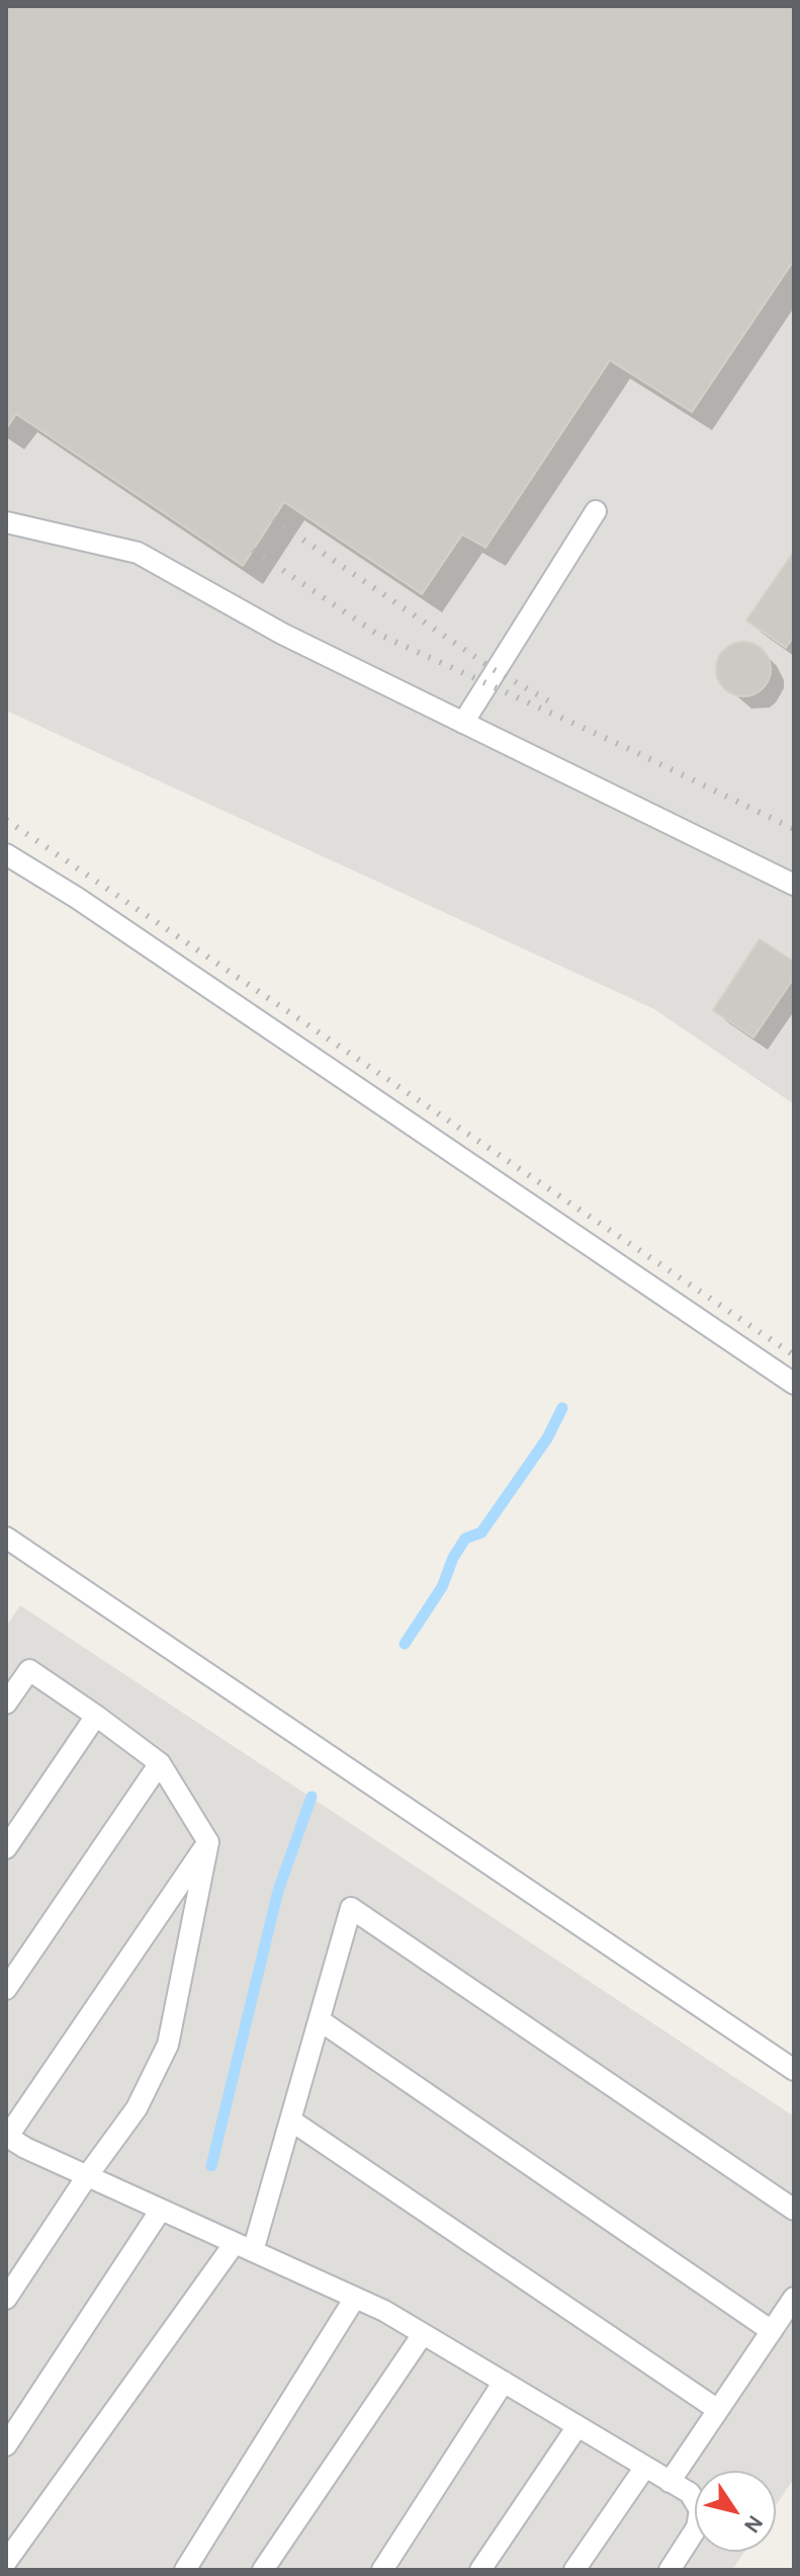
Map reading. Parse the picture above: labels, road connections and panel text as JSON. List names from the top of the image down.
{
  "north": "bottom right"
}
